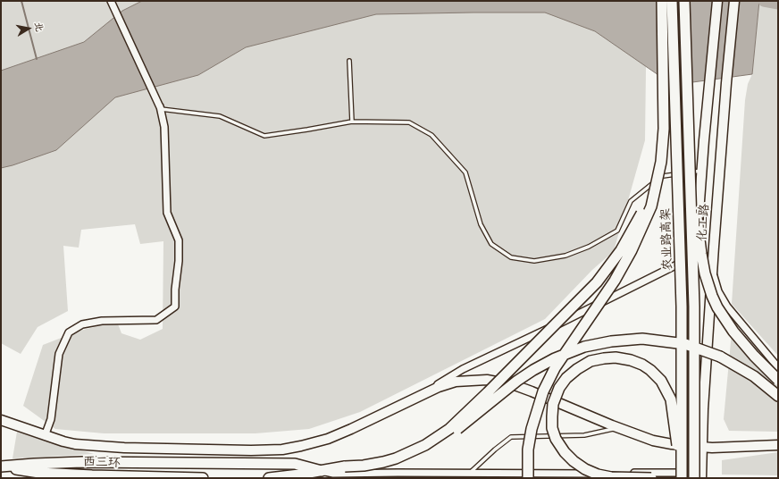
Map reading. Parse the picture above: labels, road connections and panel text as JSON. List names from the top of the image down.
{
  "streets": {
    "highway": ["农业路高架", "西三环"],
    "main road": ["化工路"]
  },
  "crossings": [
    ["化工路", "农业路高架"]
  ],
  "north": "right"
}
